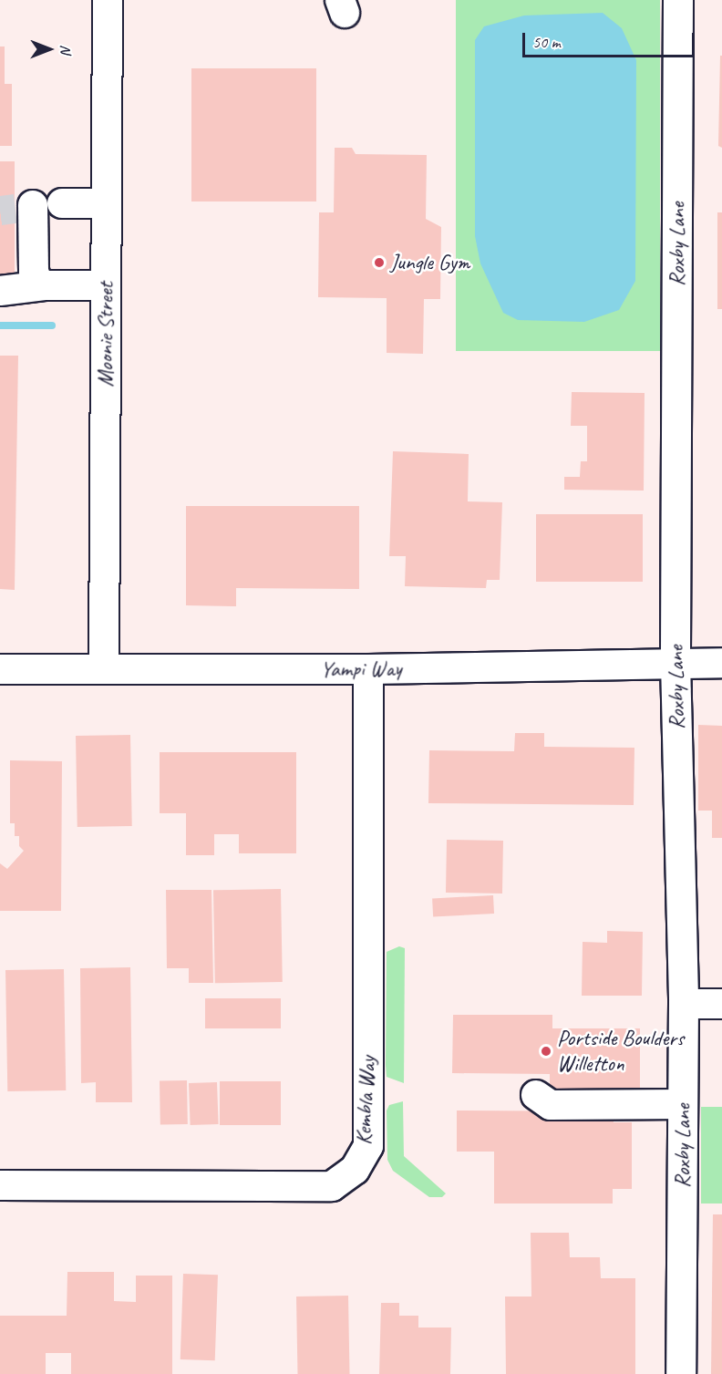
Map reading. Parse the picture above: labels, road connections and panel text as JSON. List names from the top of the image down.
{
  "streets": {
    "street": [
      "Roxby Lane",
      "Moonie Street",
      "Yampi Way",
      "Kembla Way"
    ]
  },
  "crossings": [
    ["Roxby Lane", "Yampi Way"],
    ["Moonie Street", "Yampi Way"],
    ["Yampi Way", "Kembla Way"]
  ],
  "places": ["Jungle Gym", "Portside Boulders Willetton"],
  "scale_bar": "50 m",
  "north": "right"
}
